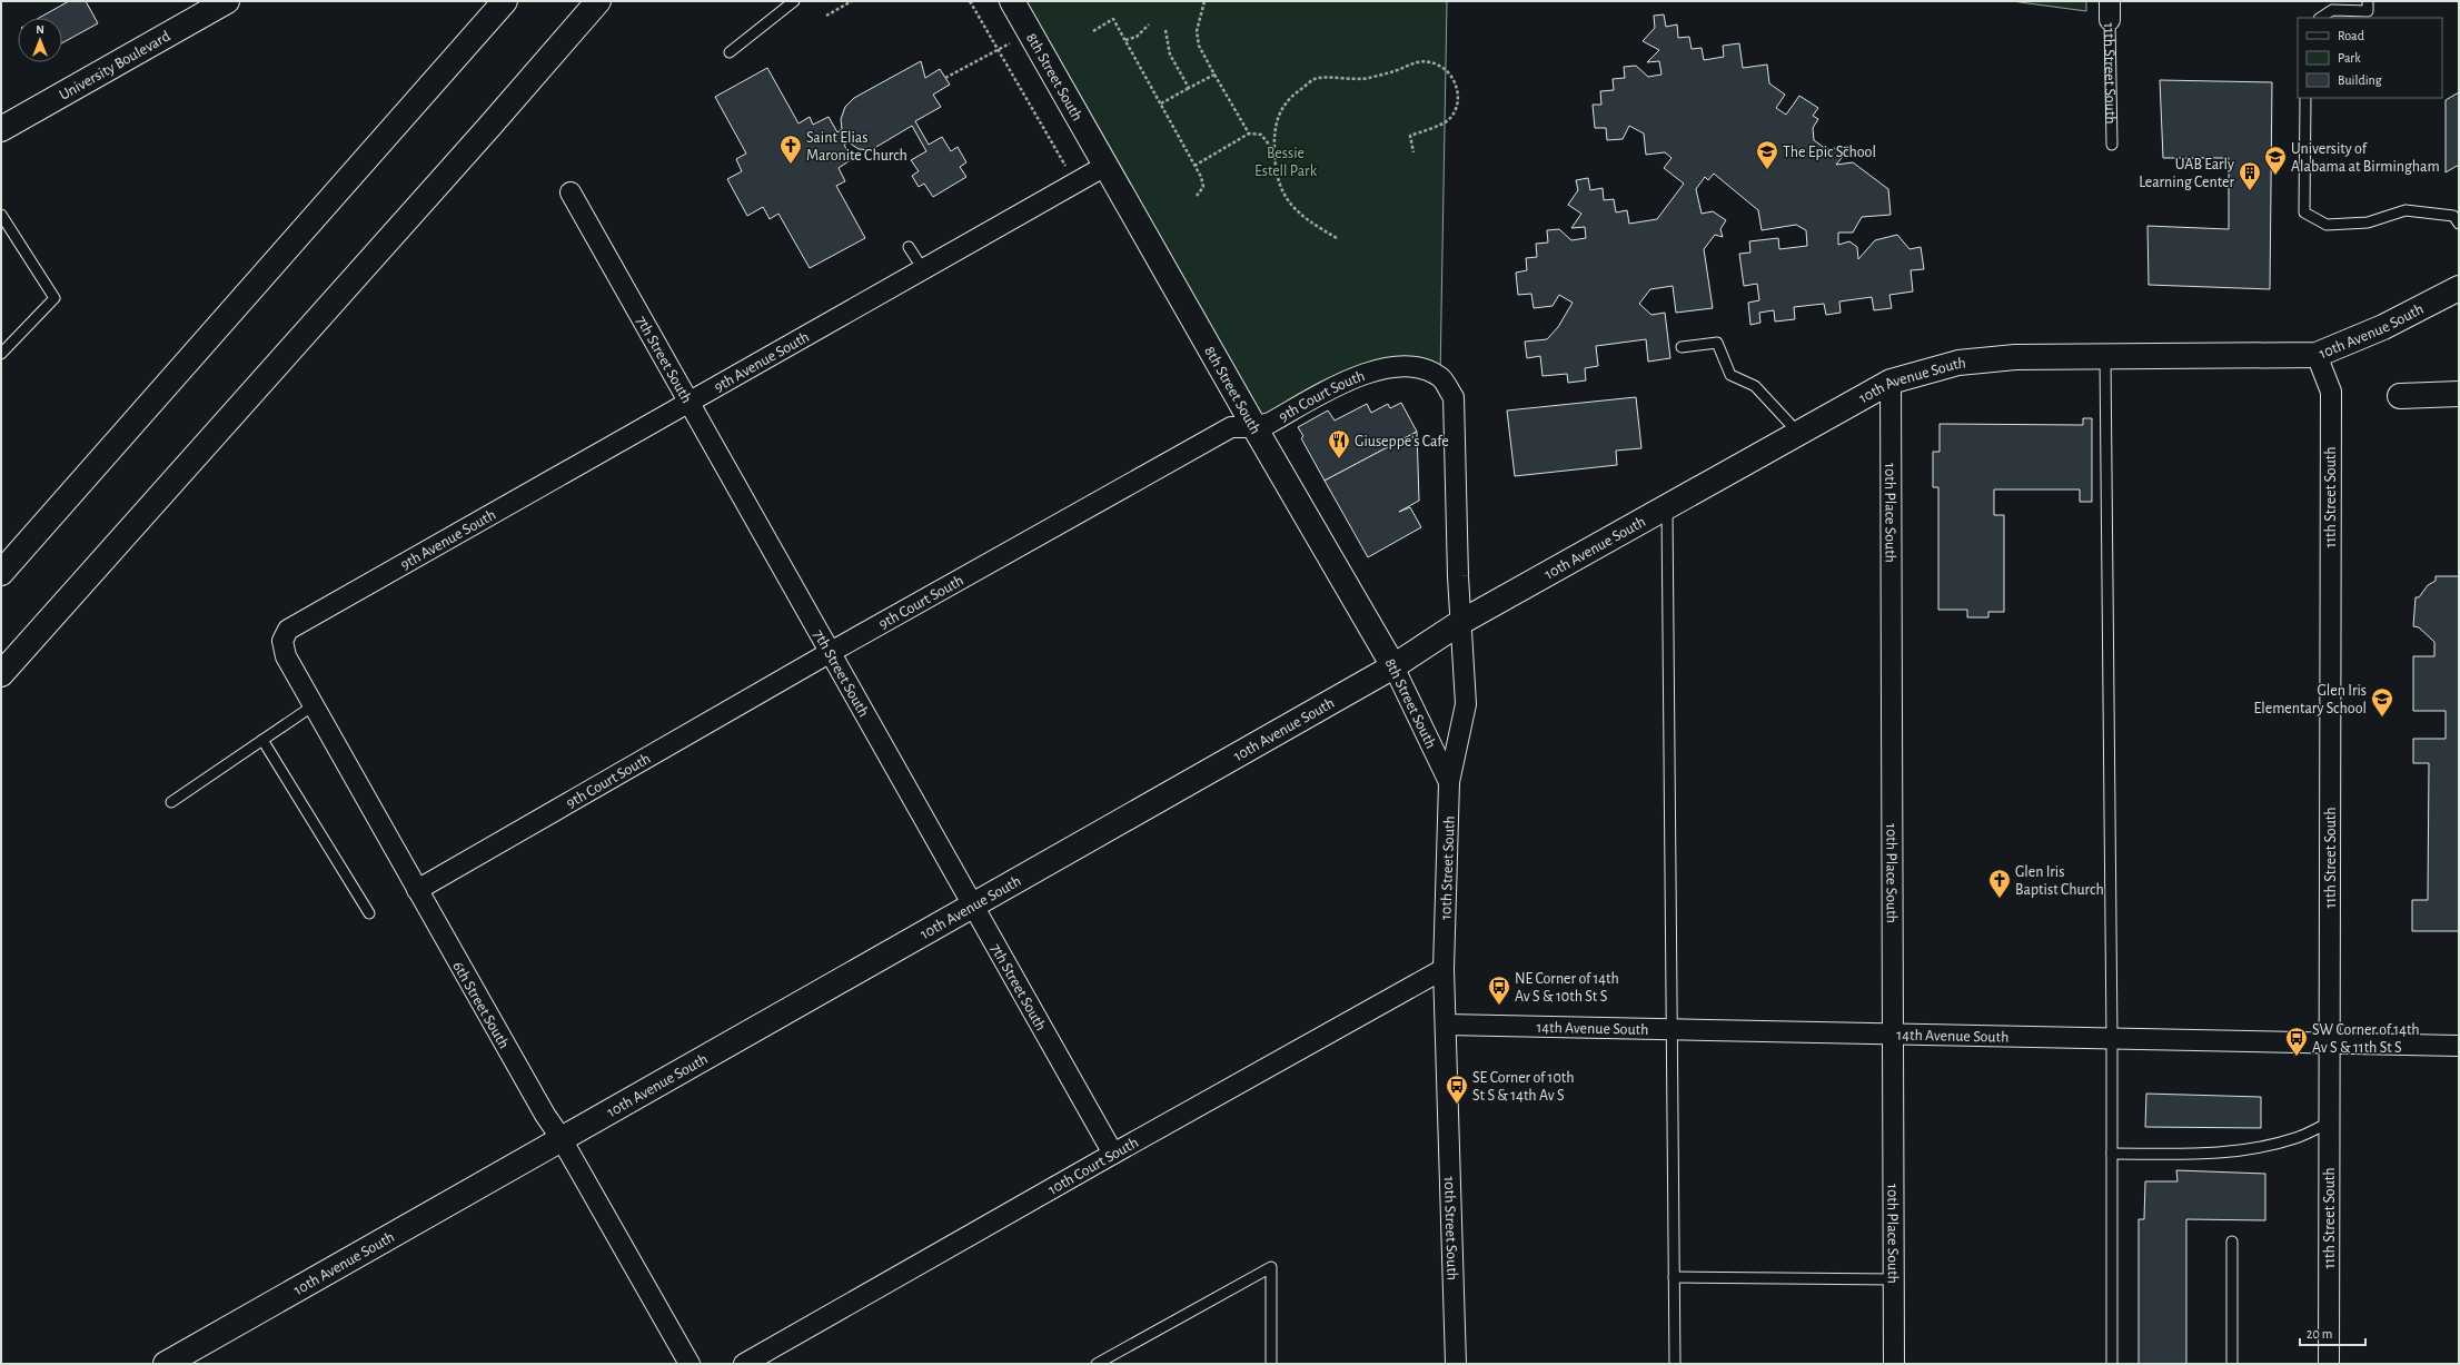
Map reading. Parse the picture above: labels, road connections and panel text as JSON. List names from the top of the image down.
{
  "streets": {
    "main road": ["University Boulevard", "8th Street South", "10th Avenue South"],
    "street": [
      "11th Street South",
      "7th Street South",
      "9th Avenue South",
      "9th Court South",
      "10th Place South",
      "10th Street South",
      "6th Street South",
      "14th Avenue South",
      "10th Court South"
    ]
  },
  "crossings": [
    ["11th Street South", "10th Avenue South"],
    ["11th Street South", "14th Avenue South"],
    ["8th Street South", "10th Avenue South"],
    ["8th Street South", "9th Avenue South"],
    ["8th Street South", "9th Court South"],
    ["8th Street South", "10th Street South"],
    ["10th Avenue South", "7th Street South"],
    ["10th Avenue South", "10th Place South"],
    ["10th Avenue South", "10th Street South"],
    ["10th Avenue South", "6th Street South"],
    ["7th Street South", "9th Avenue South"],
    ["7th Street South", "9th Court South"],
    ["7th Street South", "10th Court South"],
    ["9th Avenue South", "6th Street South"],
    ["9th Court South", "10th Street South"],
    ["9th Court South", "6th Street South"],
    ["10th Place South", "14th Avenue South"],
    ["10th Street South", "14th Avenue South"],
    ["10th Street South", "10th Court South"]
  ],
  "parks": ["Bessie Estell Park"],
  "places": {
    "church": ["Saint Elias Maronite Church", "Glen Iris Baptist Church"],
    "school or university": ["The Epic School", "University of Alabama at Birmingham", "Glen Iris Elementary School"],
    "building": ["UAB Early Learning Center"],
    "restaurant": ["Giuseppe's Cafe"],
    "bus stop": ["NE Corner of 14th Av S & 10th St S", "SW Corner of 14th Av S & 11th St S", "SE Corner of 10th St S & 14th Av S"]
  },
  "legend": ["Road", "Park", "Building"],
  "scale_bar": "20 m",
  "north": "top"
}
